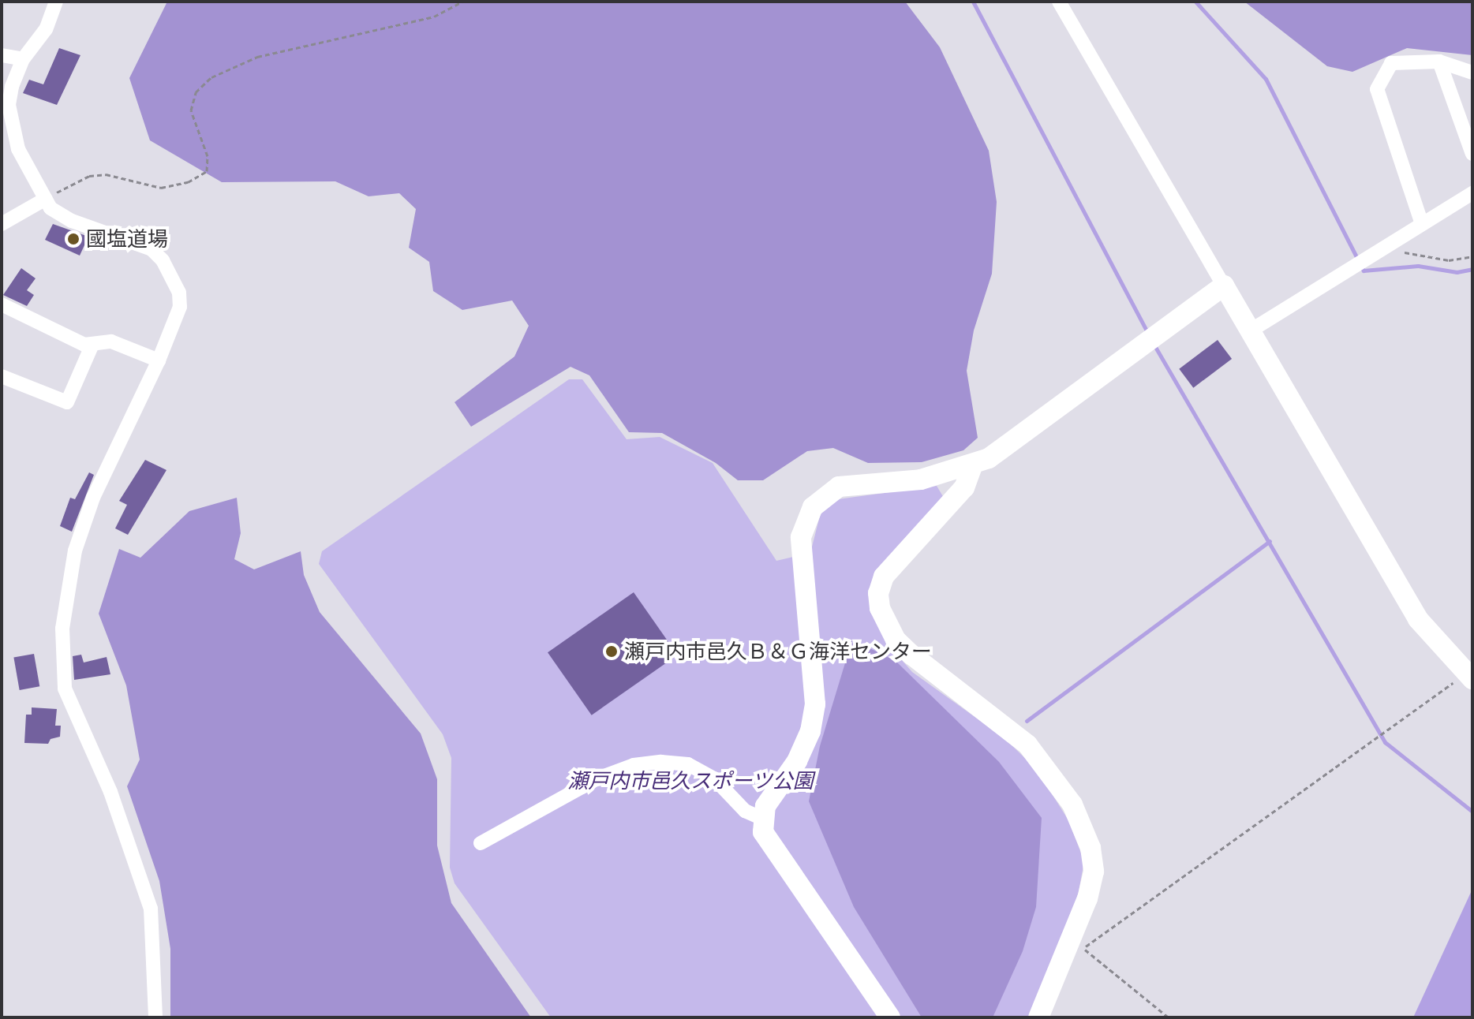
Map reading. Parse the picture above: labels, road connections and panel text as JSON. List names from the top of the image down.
{
  "parks": ["瀬戸内市邑久スポーツ公園"],
  "places": ["國塩道場", "瀬戸内市邑久Ｂ＆Ｇ海洋センター"]
}
